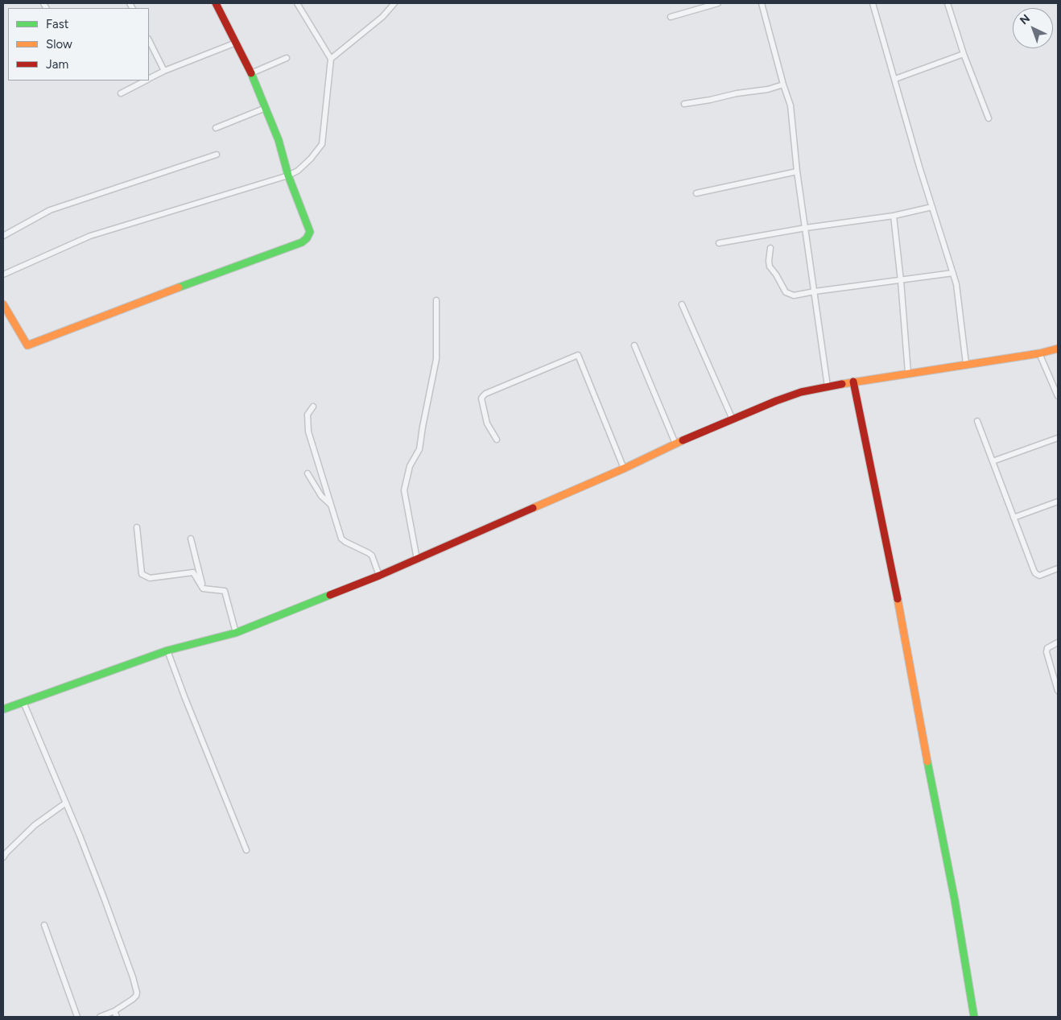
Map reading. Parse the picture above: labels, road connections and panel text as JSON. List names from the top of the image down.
{
  "legend": ["Fast", "Slow", "Jam"],
  "north": "top left"
}
